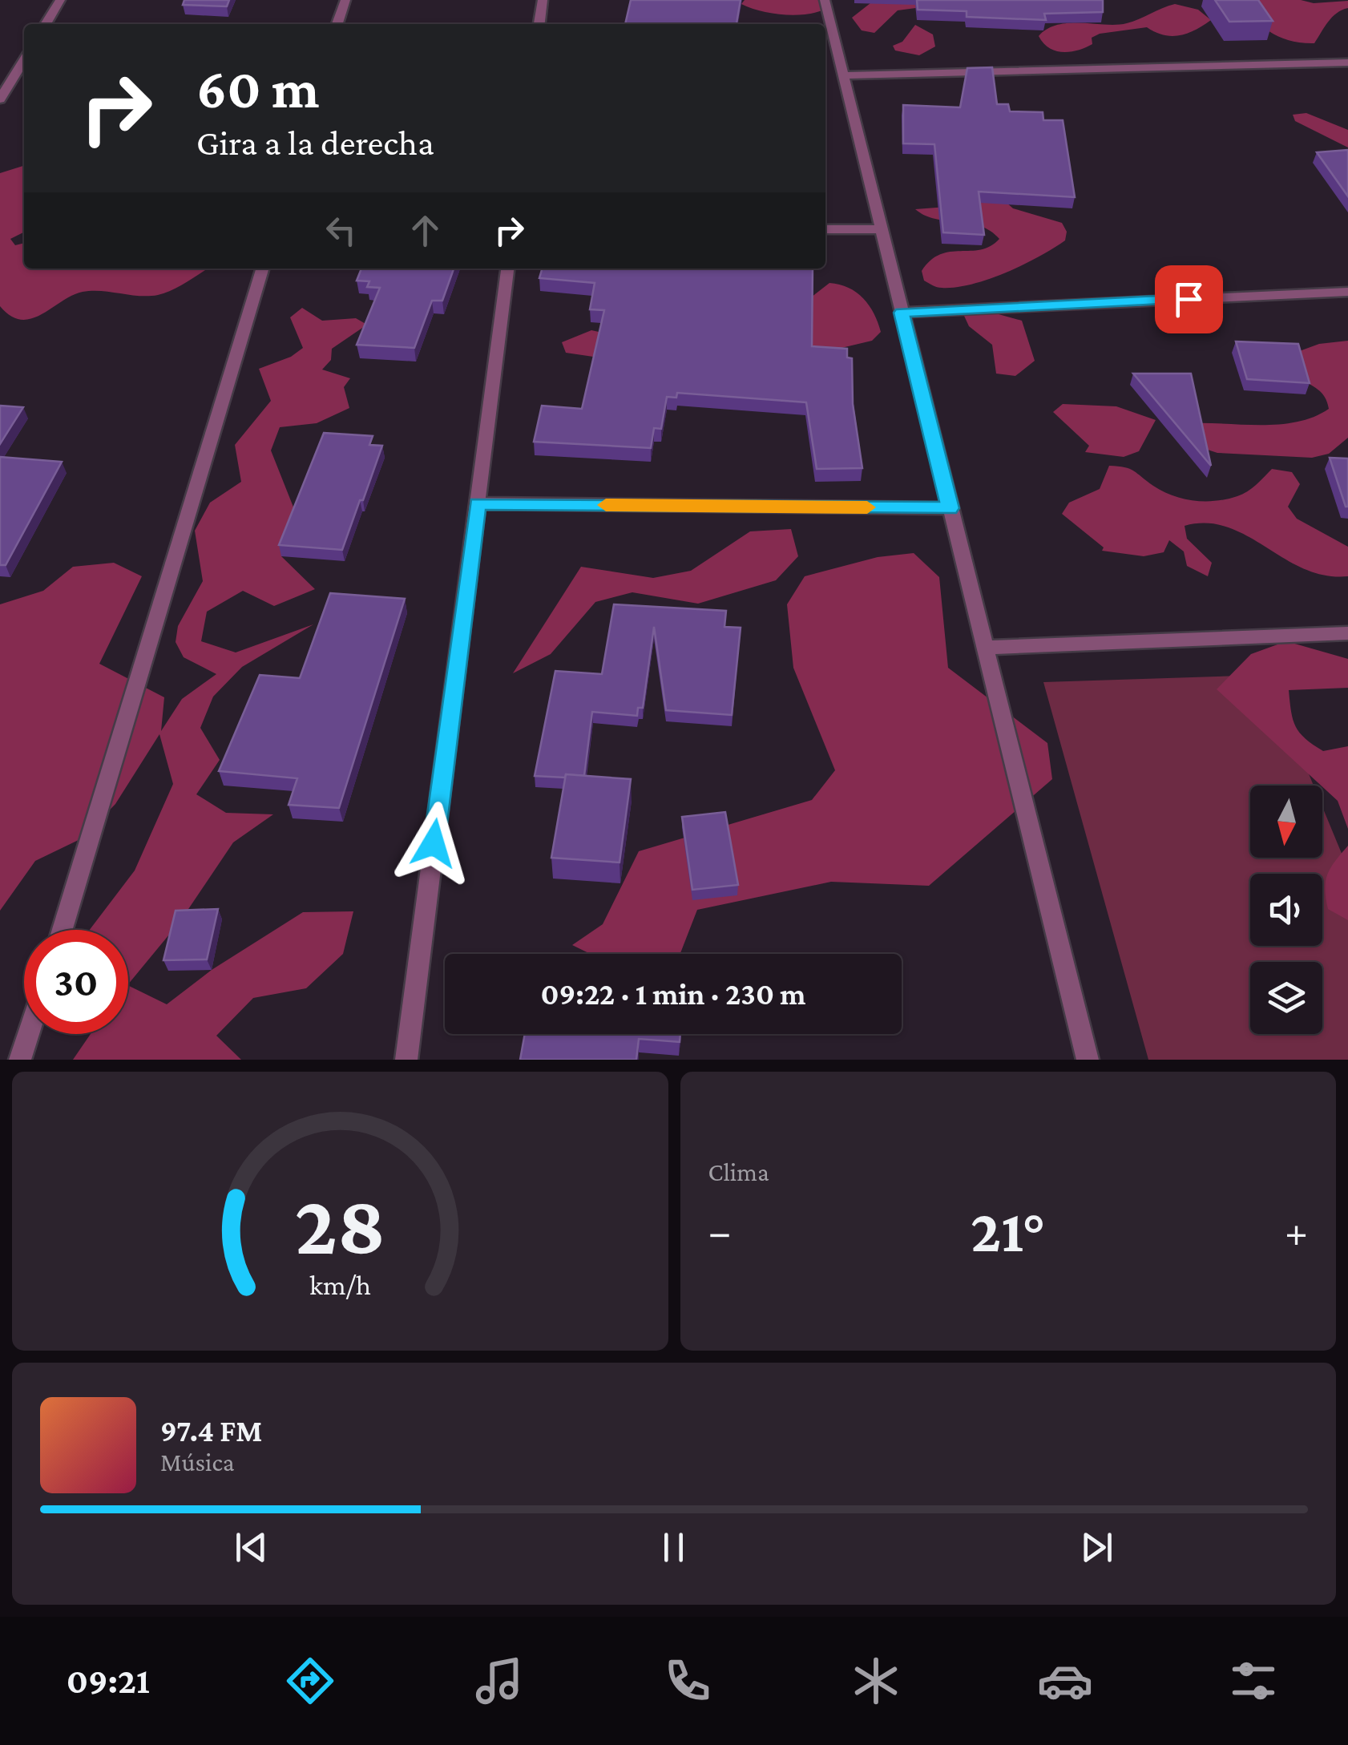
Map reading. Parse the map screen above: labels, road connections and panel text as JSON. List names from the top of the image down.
{
  "north": "bottom",
  "page": {
    "turn": ["60 m", "Gira a la derecha"],
    "limit": "30",
    "trip": "09:22 · 1 min · 230 m",
    "tile": "Clima",
    "heat": ["−", "21°", "+"],
    "song": ["97.4 FM", "Música"],
    "tabs": "09:21",
    "gauge": ["28", "km/h"]
  }
}
